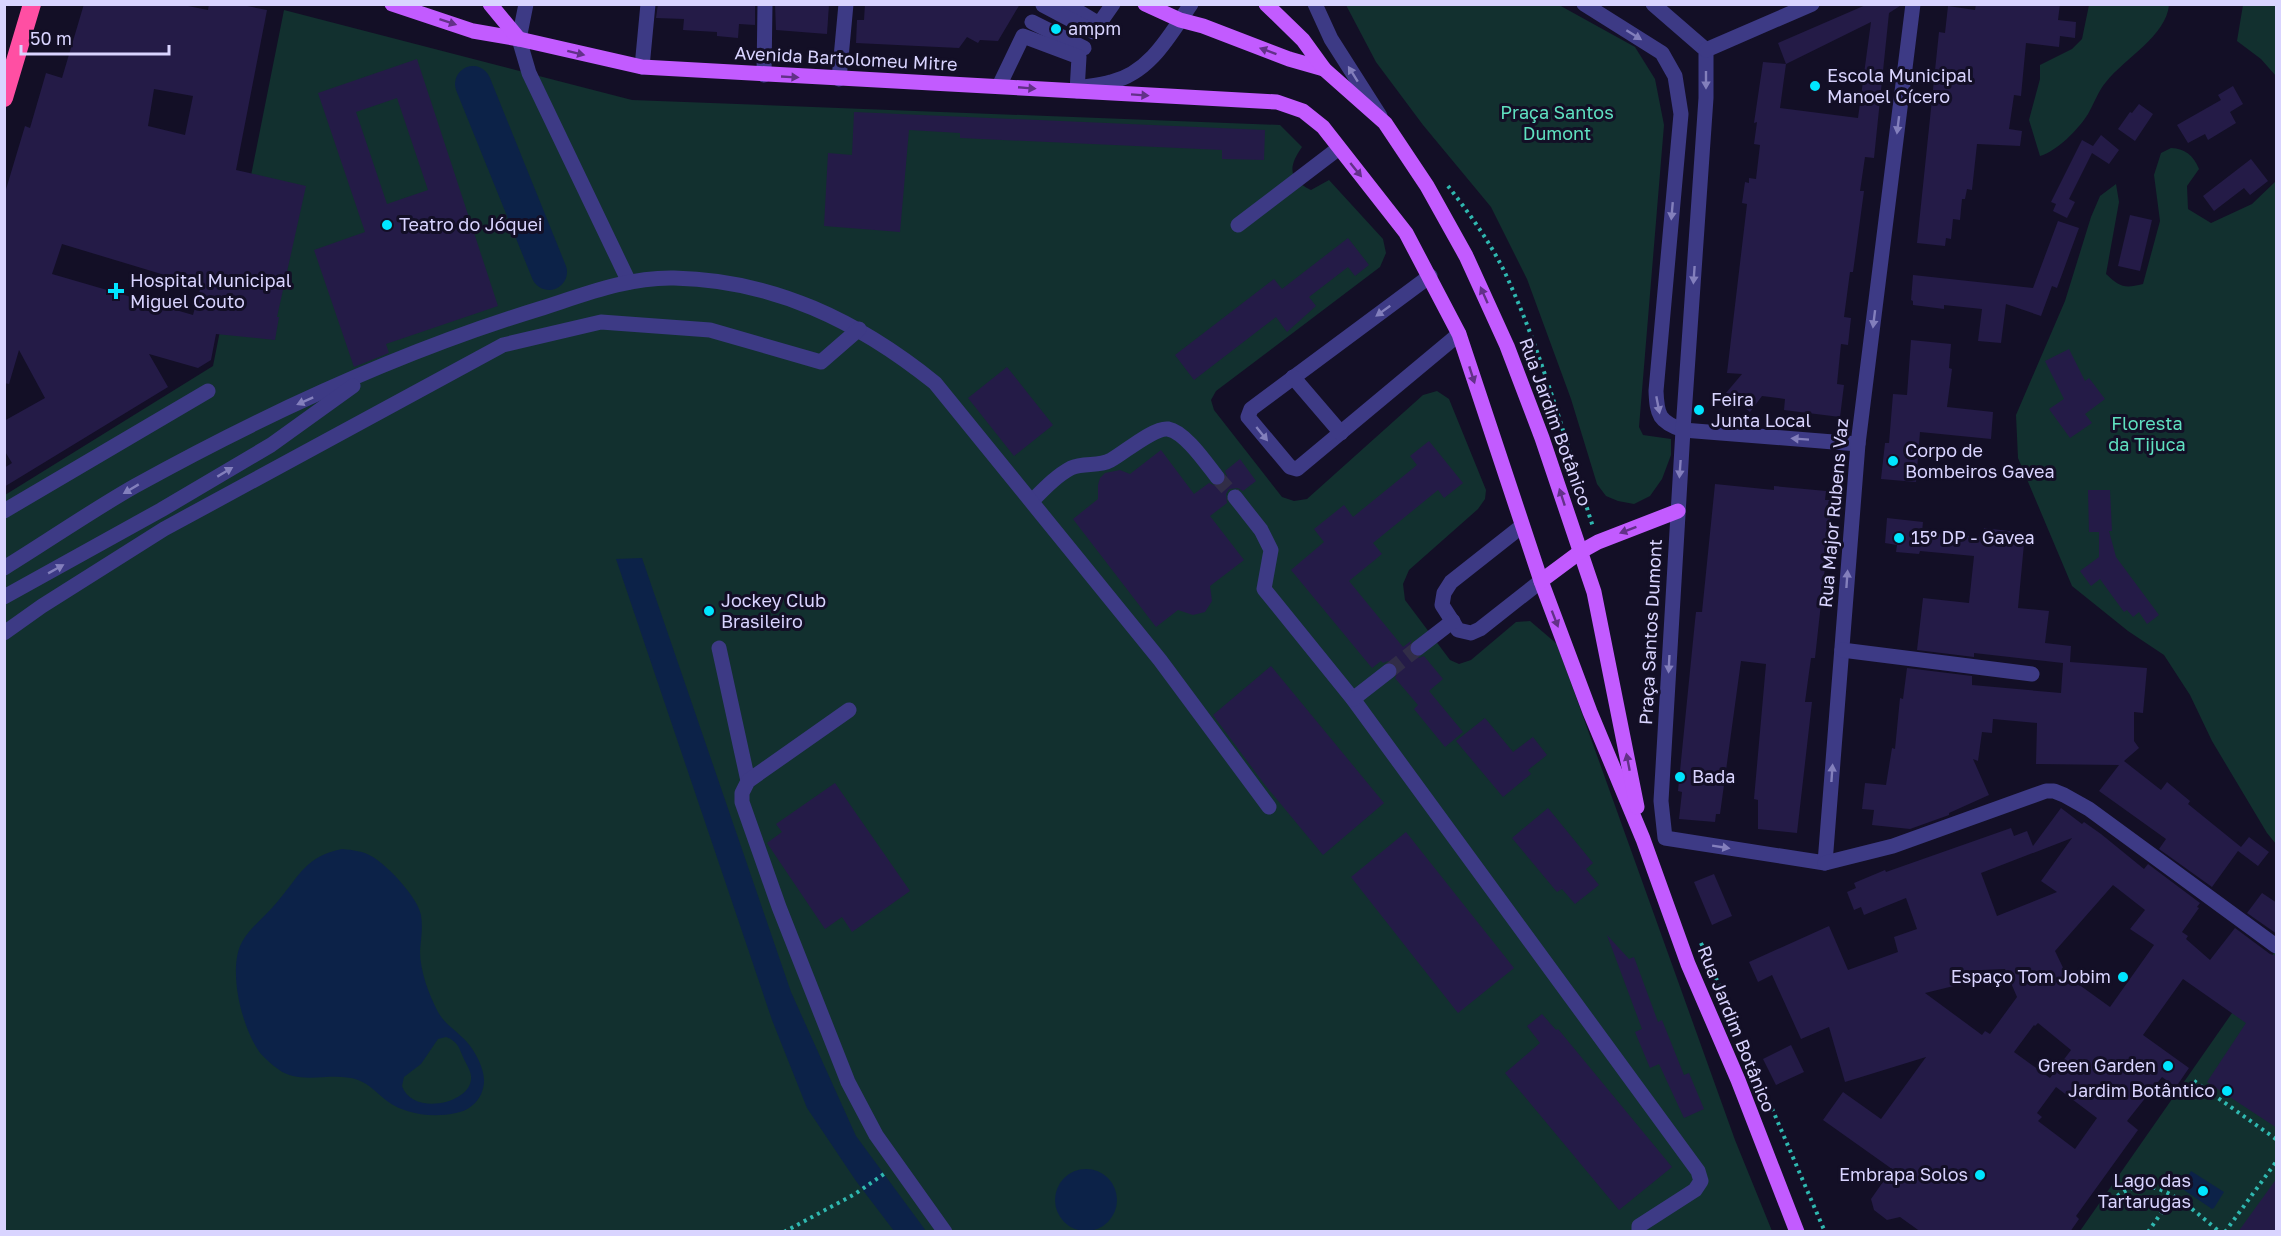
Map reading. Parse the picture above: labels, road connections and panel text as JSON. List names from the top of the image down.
{
  "streets": {
    "main road": ["Avenida Bartolomeu Mitre", "Rua Jardim Botânico"],
    "street": ["Rua Major Rubens Vaz", "Praça Santos Dumont"]
  },
  "crossings": [
    ["Avenida Bartolomeu Mitre", "Rua Jardim Botânico"],
    ["Rua Major Rubens Vaz", "Praça Santos Dumont"]
  ],
  "one_way": ["Avenida Bartolomeu Mitre", "Praça Santos Dumont"],
  "parks": ["Praça Santos Dumont", "Floresta da Tijuca"],
  "places": {
    "other": [
      "ampm",
      "Escola Municipal Manoel Cícero",
      "Teatro do Jóquei",
      "Feira Junta Local",
      "Corpo de Bombeiros Gavea",
      "15º DP - Gavea",
      "Jockey Club Brasileiro",
      "Bada",
      "Espaço Tom Jobim",
      "Green Garden",
      "Jardim Botântico",
      "Embrapa Solos",
      "Lago das Tartarugas"
    ],
    "health": ["Hospital Municipal Miguel Couto"]
  },
  "scale_bar": "50 m"
}
